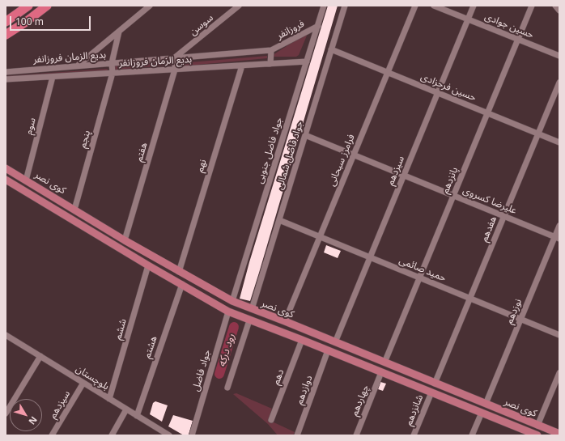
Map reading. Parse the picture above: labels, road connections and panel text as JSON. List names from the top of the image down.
{
  "streets": {
    "main road": ["کوی نصر"],
    "street": [
      "سوسن",
      "حسین جوادی",
      "فروزانفر",
      "بدیع الزمان فروزانفر",
      "بدیع‌ الزمان فروزانفر",
      "حسین فرحزادی",
      "سوم",
      "پنجم",
      "جواد فاضل جنوبی",
      "هفتم",
      "جواد فاضل شمالی",
      "فرامرز سبحانی",
      "نهم",
      "سیزدهم",
      "پانزدهم",
      "علیرضا کسروی",
      "هفدهم",
      "حمید صائمی",
      "نوزدهم",
      "ششم",
      "هشتم",
      "جواد فاضل",
      "دهم",
      "بلوچستان",
      "دوازدهم",
      "چهاردهم",
      "شانزدهم"
    ]
  },
  "crossings": [
    ["سوسن", "بدیع الزمان فروزانفر"],
    ["سوسن", "هفتم"],
    ["حسین جوادی", "سیزدهم"],
    ["حسین جوادی", "پانزدهم"],
    ["فروزانفر", "بدیع الزمان فروزانفر"],
    ["فروزانفر", "جواد فاضل جنوبی"],
    ["بدیع الزمان فروزانفر", "هفتم"],
    ["بدیع‌ الزمان فروزانفر", "سوم"],
    ["بدیع‌ الزمان فروزانفر", "پنجم"],
    ["بدیع‌ الزمان فروزانفر", "جواد فاضل جنوبی"],
    ["بدیع‌ الزمان فروزانفر", "هفتم"],
    ["بدیع‌ الزمان فروزانفر", "نهم"],
    ["حسین فرحزادی", "جواد فاضل شمالی"],
    ["حسین فرحزادی", "فرامرز سبحانی"],
    ["حسین فرحزادی", "سیزدهم"],
    ["حسین فرحزادی", "پانزدهم"],
    ["حسین فرحزادی", "هفدهم"],
    ["سوم", "کوی نصر"],
    ["پنجم", "کوی نصر"],
    ["جواد فاضل جنوبی", "کوی نصر"],
    ["هفتم", "کوی نصر"],
    ["جواد فاضل شمالی", "کوی نصر"],
    ["جواد فاضل شمالی", "علیرضا کسروی"],
    ["جواد فاضل شمالی", "حمید صائمی"],
    ["فرامرز سبحانی", "کوی نصر"],
    ["فرامرز سبحانی", "علیرضا کسروی"],
    ["فرامرز سبحانی", "حمید صائمی"],
    ["نهم", "کوی نصر"],
    ["سیزدهم", "کوی نصر"],
    ["سیزدهم", "علیرضا کسروی"],
    ["سیزدهم", "حمید صائمی"],
    ["سیزدهم", "بلوچستان"],
    ["پانزدهم", "کوی نصر"],
    ["پانزدهم", "علیرضا کسروی"],
    ["پانزدهم", "حمید صائمی"],
    ["کوی نصر", "هفدهم"],
    ["کوی نصر", "نوزدهم"],
    ["کوی نصر", "ششم"],
    ["کوی نصر", "هشتم"],
    ["کوی نصر", "جواد فاضل"],
    ["کوی نصر", "دهم"],
    ["کوی نصر", "دوازدهم"],
    ["کوی نصر", "چهاردهم"],
    ["کوی نصر", "شانزدهم"],
    ["علیرضا کسروی", "هفدهم"],
    ["علیرضا کسروی", "نوزدهم"],
    ["هفدهم", "حمید صائمی"],
    ["حمید صائمی", "نوزدهم"],
    ["ششم", "بلوچستان"],
    ["هشتم", "بلوچستان"]
  ],
  "water": ["رود درکه"],
  "scale_bar": "100 m",
  "north": "bottom right"
}
